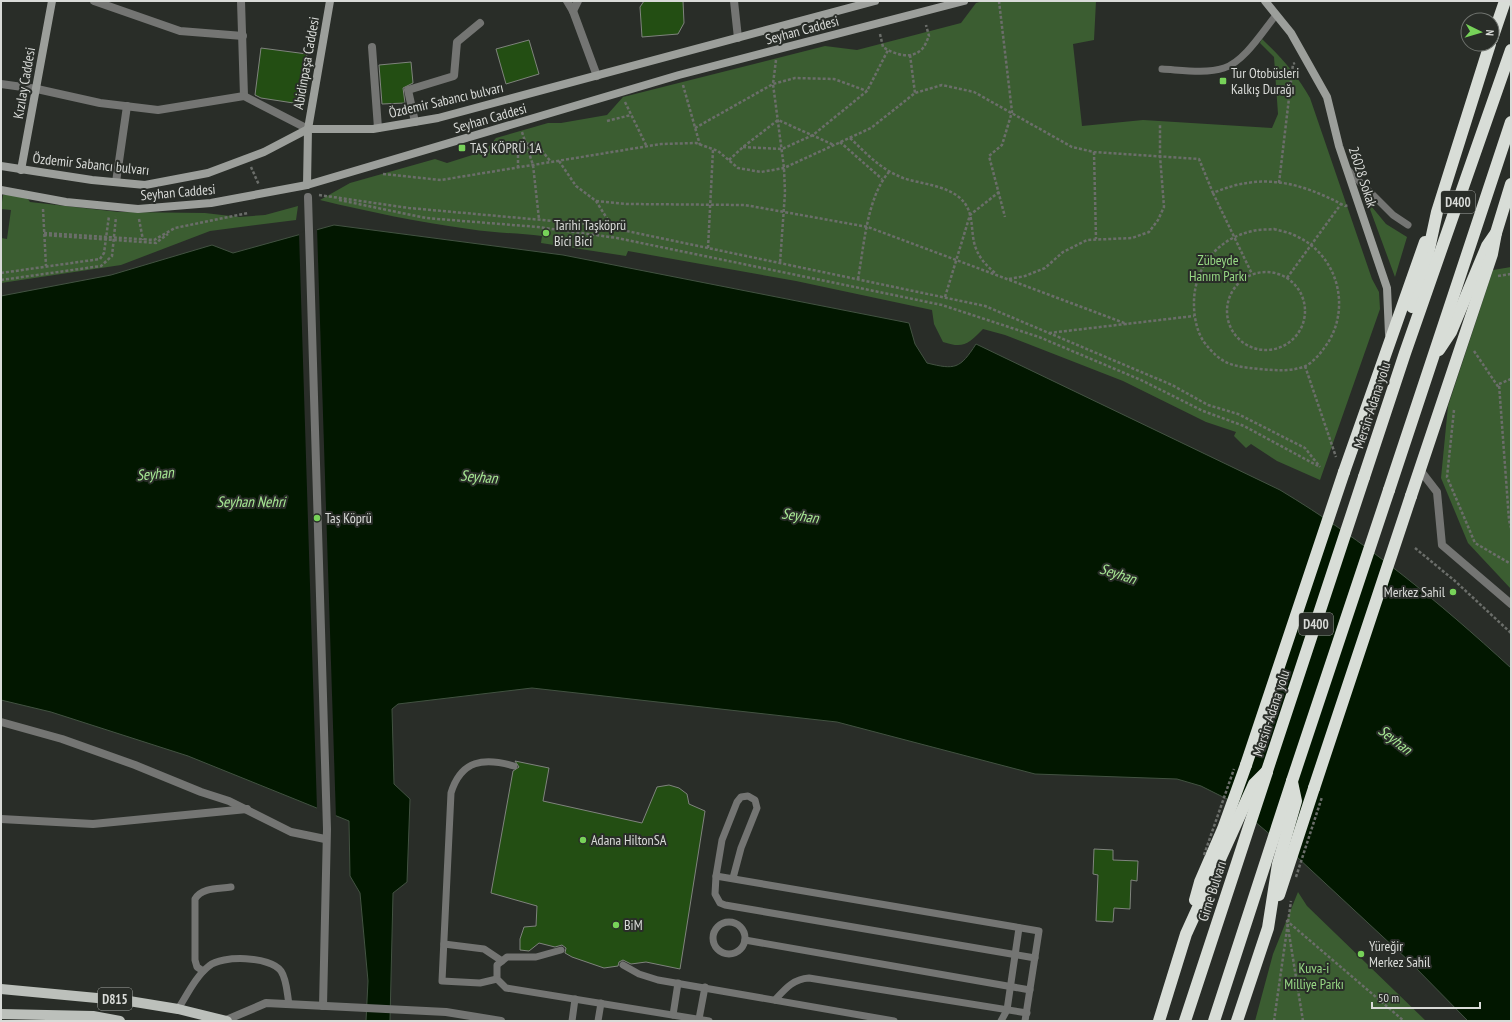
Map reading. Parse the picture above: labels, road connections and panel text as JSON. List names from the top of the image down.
{
  "streets": {
    "highway": ["D400", "Mersin-Adana yolu", "Girne Bulvarı"],
    "main road": [
      "Seyhan Caddesi",
      "Abidinpaşa Caddesi",
      "Kızılay Caddesi",
      "Özdemir Sabancı bulvarı",
      "26028 Sokak",
      "D815"
    ]
  },
  "crossings": [
    ["Seyhan Caddesi", "Abidinpaşa Caddesi"],
    ["Abidinpaşa Caddesi", "Özdemir Sabancı bulvarı"],
    ["Kızılay Caddesi", "Özdemir Sabancı bulvarı"],
    ["Mersin-Adana yolu", "Girne Bulvarı"]
  ],
  "water": ["Seyhan", "Seyhan Nehri"],
  "parks": ["Zübeyde Hanım Parkı", "Kuva-i Milliye Parkı"],
  "places": {
    "transit": ["Tur Otobüsleri Kalkış Durağı", "TAŞ KÖPRÜ 1A"],
    "other": [
      "Tarihi Taşköprü Bici Bici",
      "Taș Köprü",
      "Merkez Sahil",
      "Adana HiltonSA",
      "BiM",
      "Yüreğir Merkez Sahil"
    ]
  },
  "scale_bar": "50 m",
  "north": "right"
}
